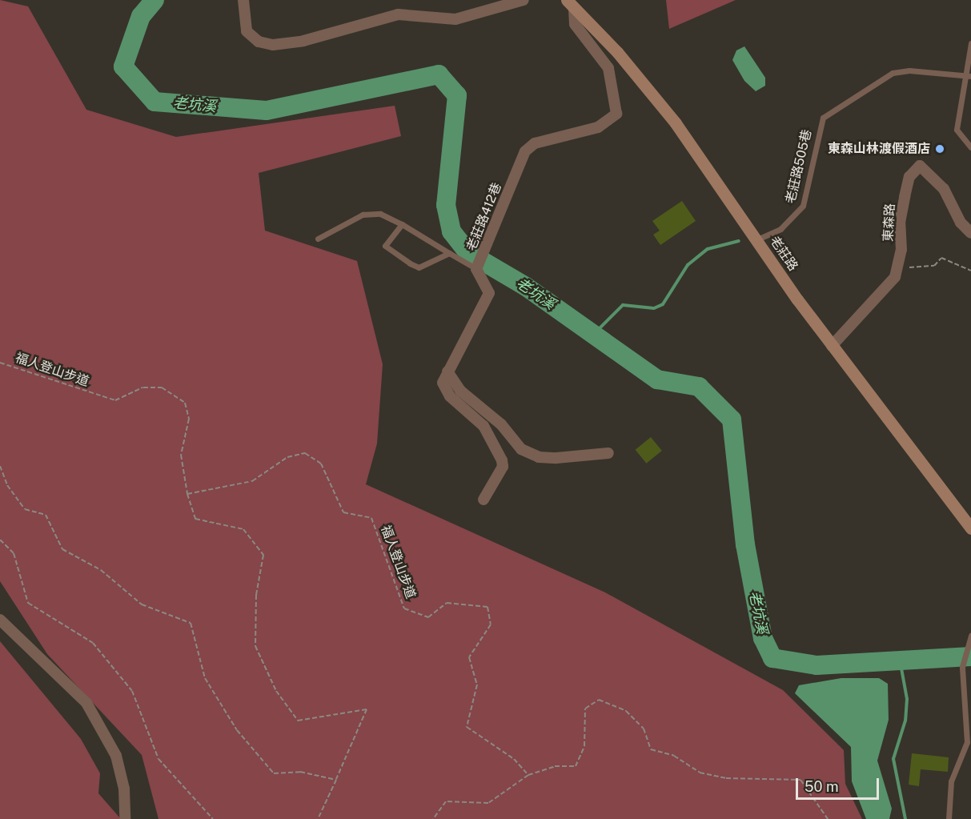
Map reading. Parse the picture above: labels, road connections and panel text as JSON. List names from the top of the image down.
{
  "streets": {
    "street": ["老莊路412巷", "東森路", "老莊路"],
    "lane": ["老莊路505巷"],
    "path": ["福人登山步道"]
  },
  "crossings": [
    ["老莊路505巷", "老莊路"],
    ["老莊路412巷", "老莊路"],
    ["東森路", "老莊路"]
  ],
  "water": ["老坑溪"],
  "places": ["東森山林渡假酒店"],
  "scale_bar": "50 m"
}
